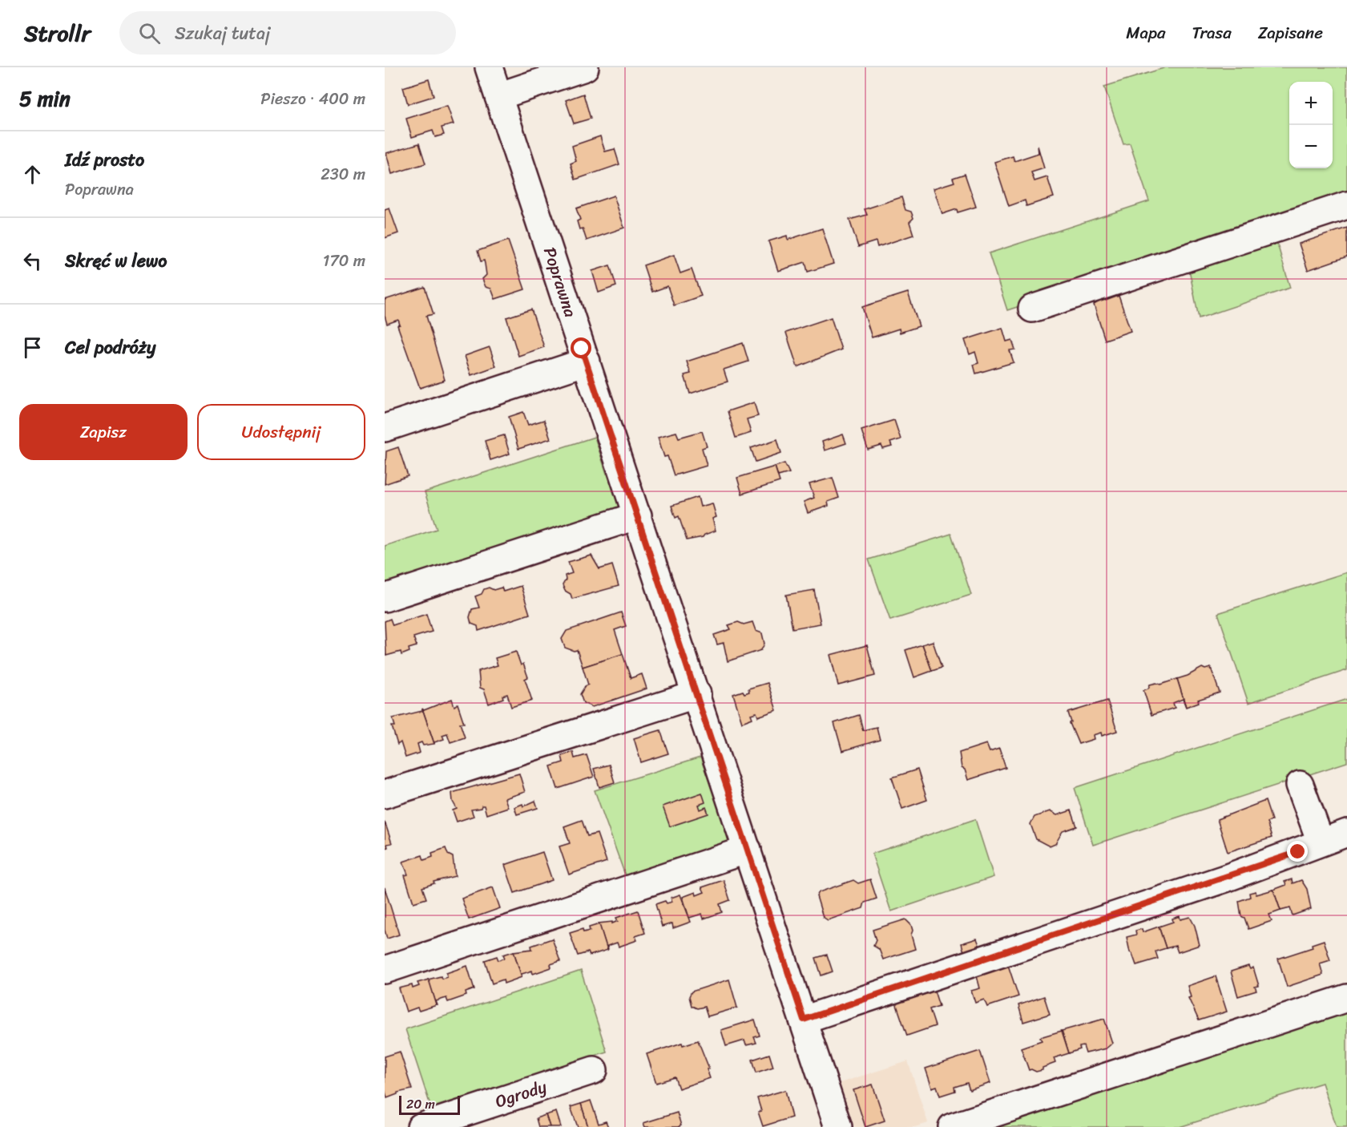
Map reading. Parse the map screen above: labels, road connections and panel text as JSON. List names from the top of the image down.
{
  "streets": {
    "street": ["Poprawna", "Ogrody"]
  },
  "scale_bar": "20 m",
  "page": {
    "header": "Strollr",
    "search": "Szukaj tutaj",
    "nav": ["Mapa", "Trasa", "Zapisane"],
    "heading": ["5 min", "Pieszo · 400 m"],
    "map_buttons": ["+", "−"],
    "list": [
      ["Idź prosto", "Poprawna", "230 m"],
      ["Skręć w lewo", "170 m"],
      "Cel podróży"
    ],
    "buttons": ["Zapisz", "Udostępnij"],
    "scale": "20 m"
  }
}
